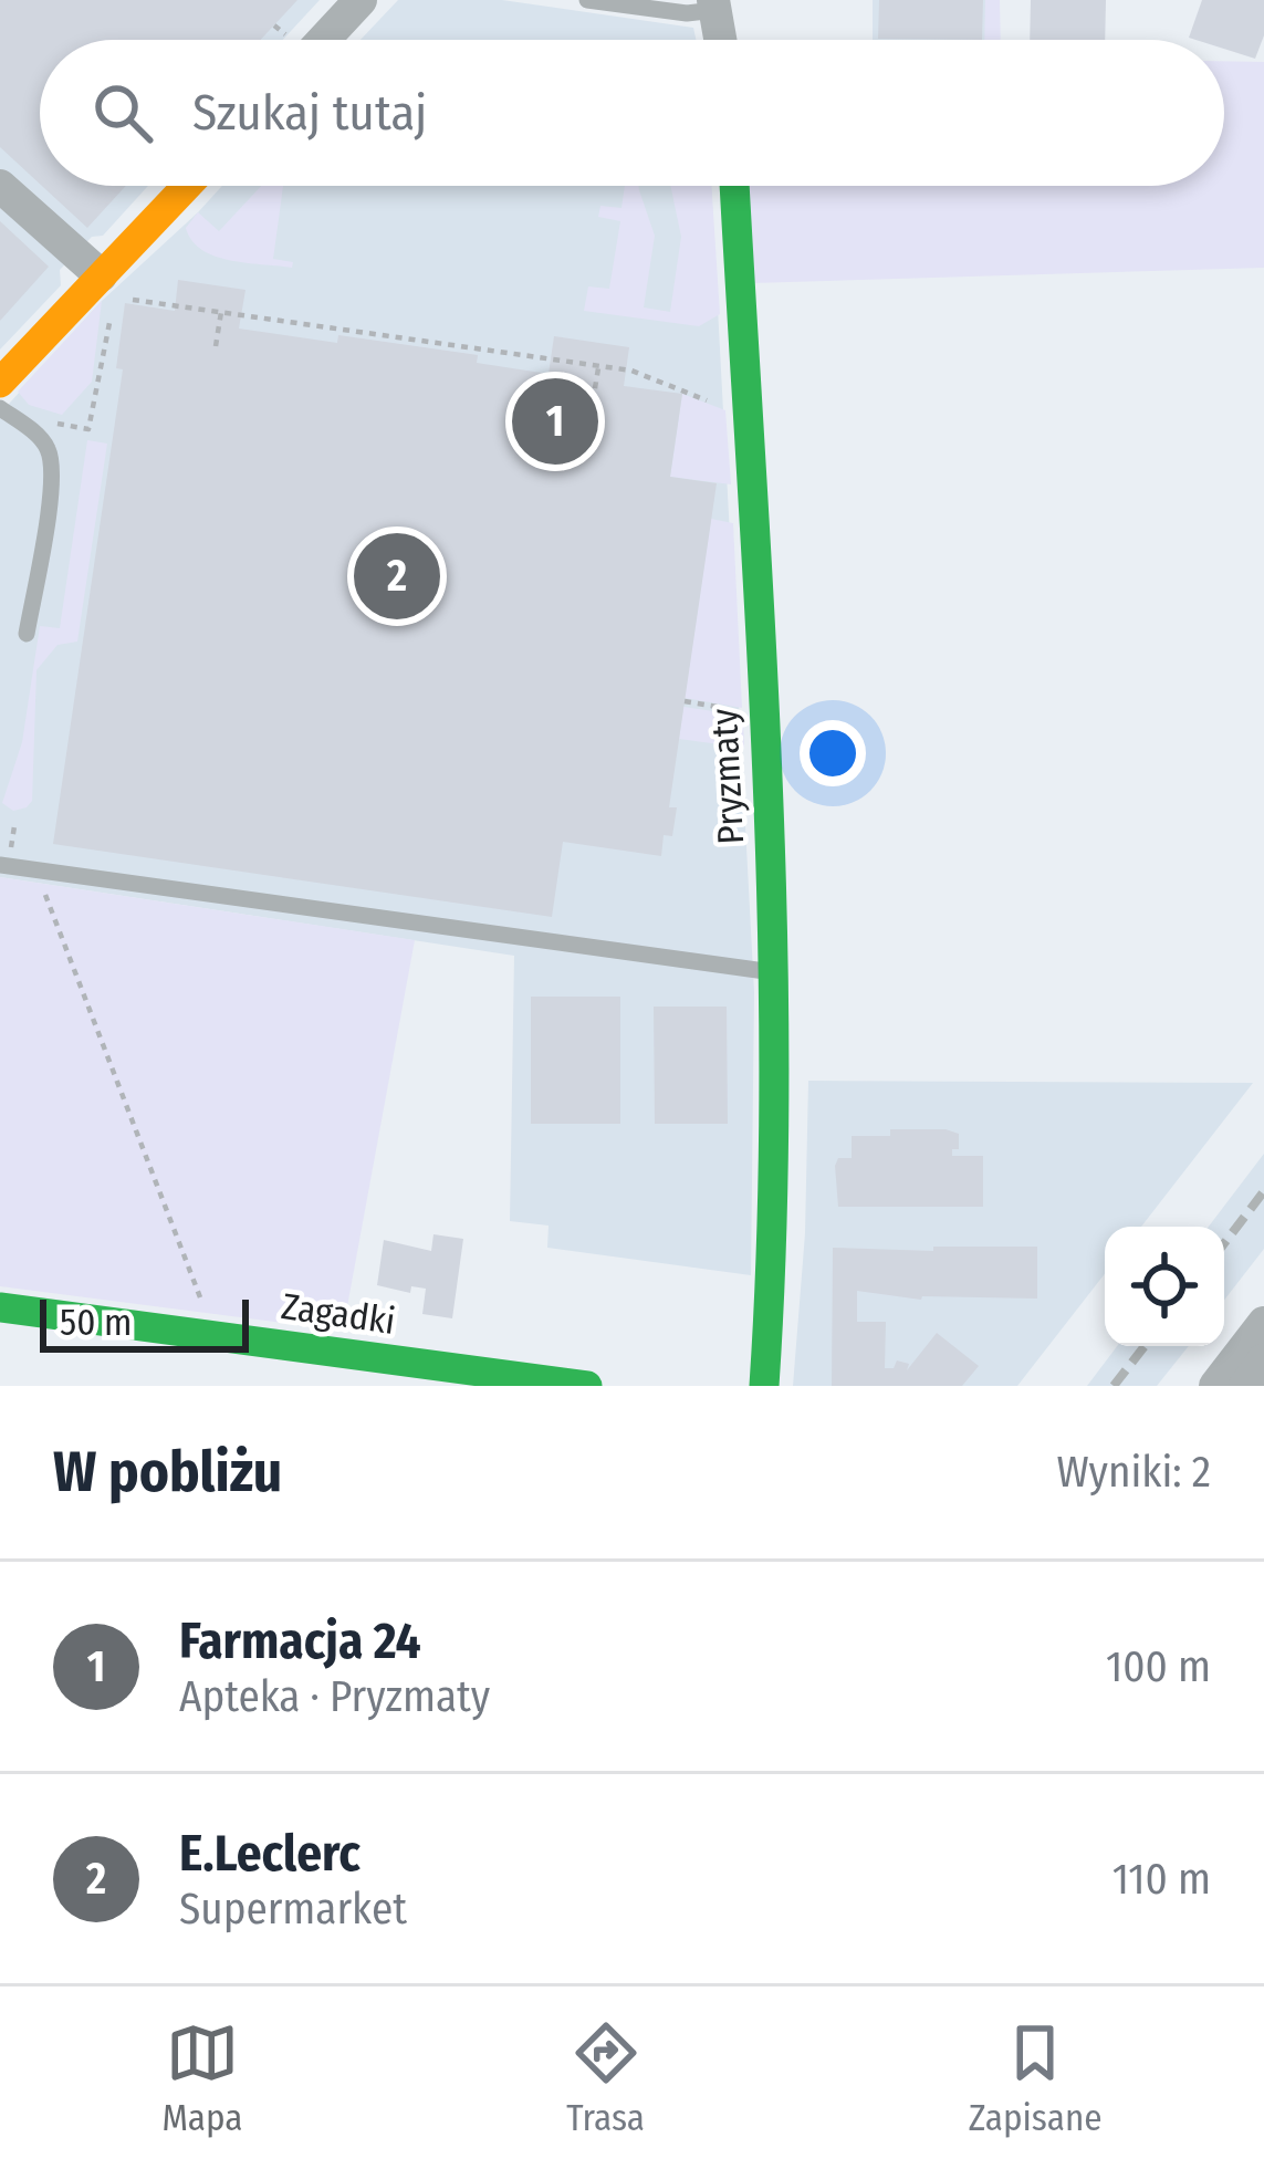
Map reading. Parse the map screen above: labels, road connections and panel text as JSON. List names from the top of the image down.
{
  "streets": {
    "street": ["Pryzmaty", "Zagadki"]
  },
  "scale_bar": "50 m",
  "page": {
    "search": "Szukaj tutaj",
    "pins": ["1", "2"],
    "scale": "50 m",
    "heading": ["W pobliżu", "Wyniki: 2"],
    "list": [
      {
        "mark": "1",
        "name": "Farmacja 24",
        "note": "Apteka · Pryzmaty",
        "value": "100 m"
      },
      {
        "mark": "2",
        "name": "E.Leclerc",
        "note": "Supermarket",
        "value": "110 m"
      }
    ],
    "nav": ["Mapa", "Trasa", "Zapisane"]
  }
}
